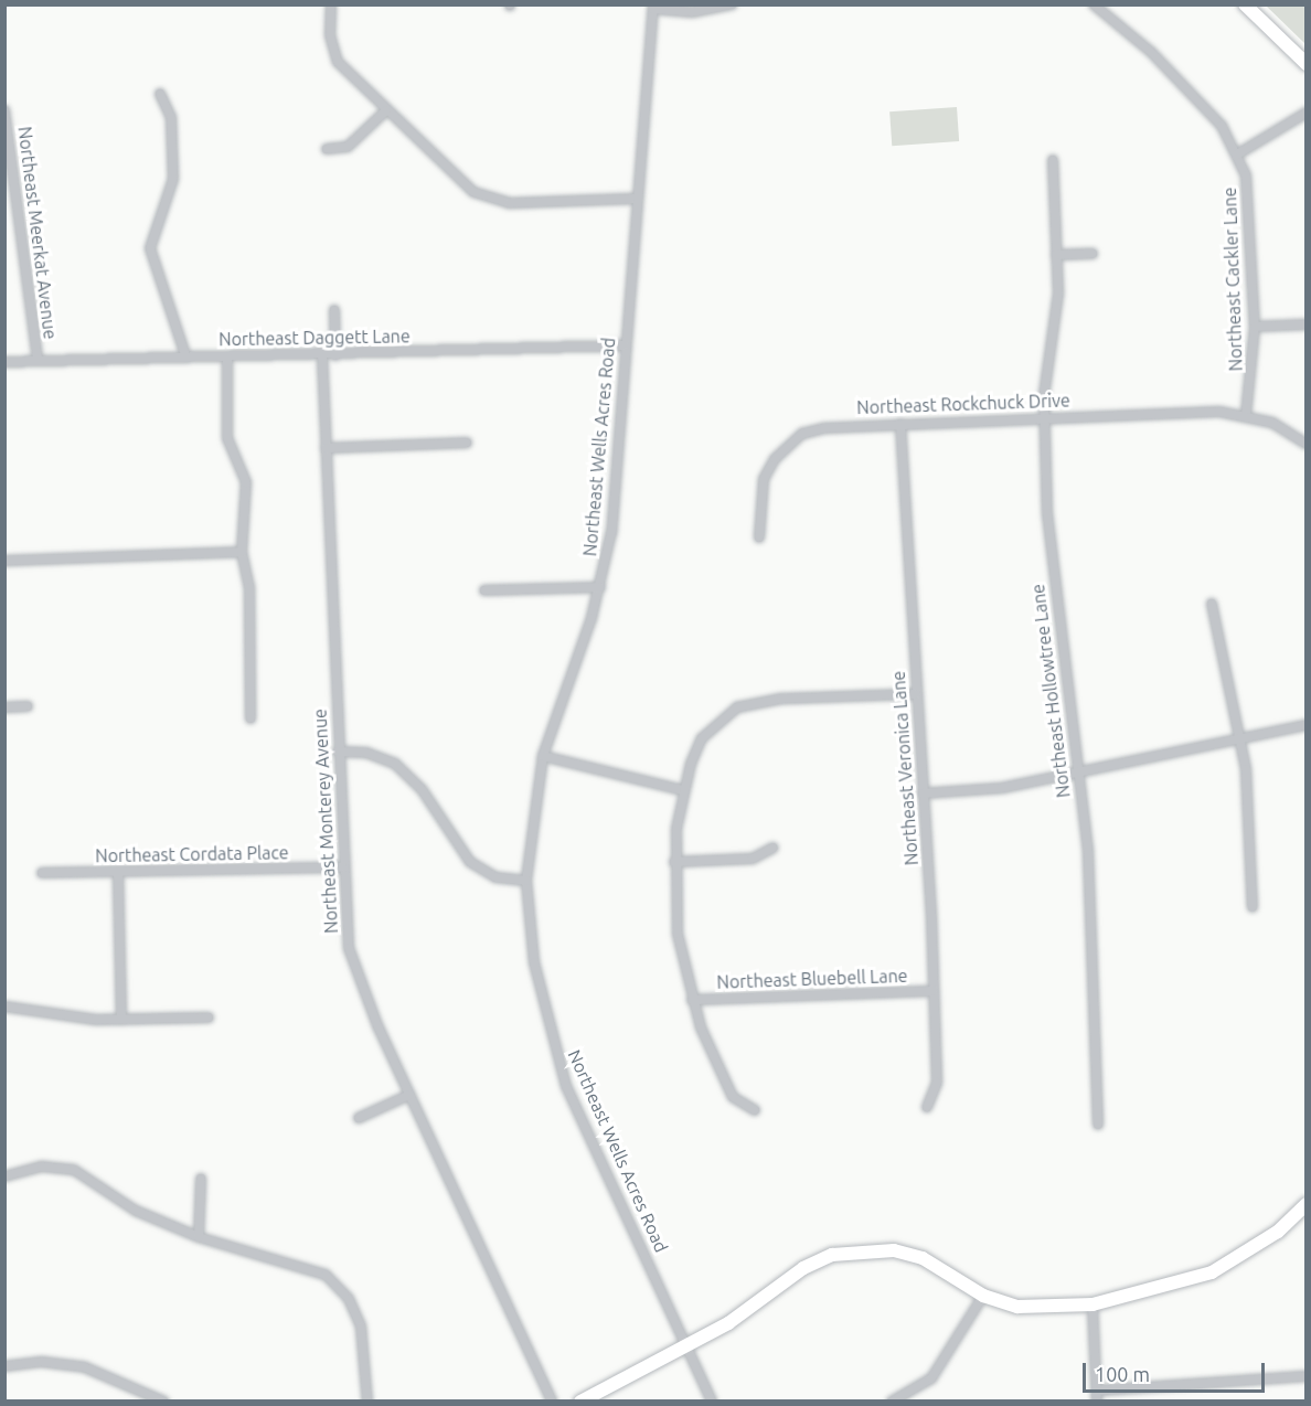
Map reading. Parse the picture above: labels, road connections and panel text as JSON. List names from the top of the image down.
{
  "streets": {
    "street": [
      "Northeast Meerkat Avenue",
      "Northeast Cackler Lane",
      "Northeast Daggett Lane",
      "Northeast Rockchuck Drive",
      "Northeast Wells Acres Road",
      "Northeast Hollowtree Lane",
      "Northeast Veronica Lane",
      "Northeast Monterey Avenue",
      "Northeast Cordata Place",
      "Northeast Bluebell Lane"
    ]
  },
  "crossings": [
    ["Northeast Meerkat Avenue", "Northeast Daggett Lane"],
    ["Northeast Cackler Lane", "Northeast Rockchuck Drive"],
    ["Northeast Daggett Lane", "Northeast Wells Acres Road"],
    ["Northeast Daggett Lane", "Northeast Monterey Avenue"],
    ["Northeast Rockchuck Drive", "Northeast Hollowtree Lane"],
    ["Northeast Rockchuck Drive", "Northeast Veronica Lane"],
    ["Northeast Veronica Lane", "Northeast Bluebell Lane"],
    ["Northeast Monterey Avenue", "Northeast Cordata Place"]
  ],
  "scale_bar": "100 m"
}
